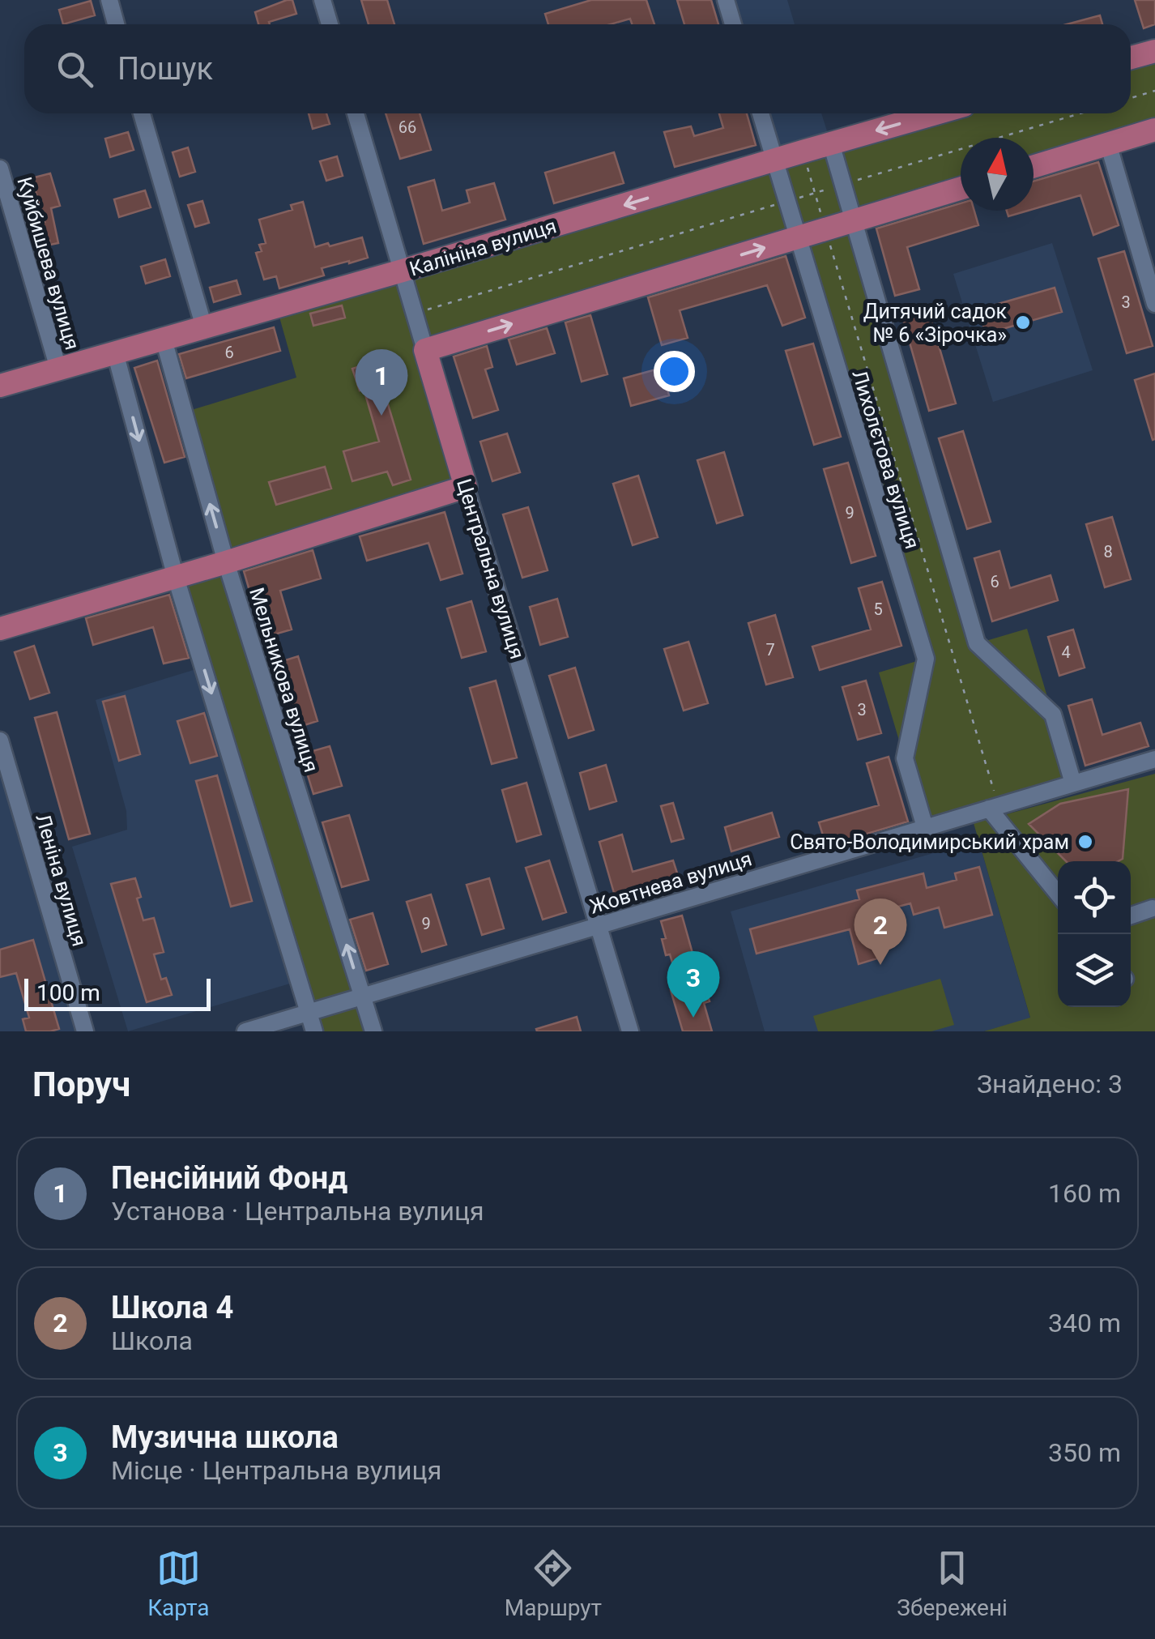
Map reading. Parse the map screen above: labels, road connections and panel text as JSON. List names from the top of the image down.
{
  "streets": {
    "main road": ["Калініна вулиця", "Центральна вулиця"],
    "street": [
      "Куйбишева вулиця",
      "Лихолєтова вулиця",
      "Мельникова вулиця",
      "Леніна вулиця",
      "Жовтнева вулиця"
    ]
  },
  "crossings": [
    ["Калініна вулиця", "Куйбишева вулиця"],
    ["Калініна вулиця", "Лихолєтова вулиця"],
    ["Калініна вулиця", "Центральна вулиця"],
    ["Калініна вулиця", "Мельникова вулиця"],
    ["Лихолєтова вулиця", "Жовтнева вулиця"],
    ["Центральна вулиця", "Жовтнева вулиця"],
    ["Мельникова вулиця", "Жовтнева вулиця"]
  ],
  "places": ["Дитячий садок № 6 «Зірочка»", "Свято-Володимирський храм"],
  "house_numbers": [
    "66",
    "3",
    "6",
    "9",
    "8",
    "6",
    "5",
    "7",
    "4",
    "3",
    "9"
  ],
  "scale_bar": "100 m",
  "north": "top",
  "page": {
    "search": "Пошук",
    "pins": ["1", "2", "3"],
    "scale": "100 m",
    "heading": ["Поруч", "Знайдено: 3"],
    "list": [
      {
        "mark": "1",
        "name": "Пенсійний Фонд",
        "note": "Установа · Центральна вулиця",
        "value": "160 m"
      },
      {
        "mark": "2",
        "name": "Школа 4",
        "note": "Школа",
        "value": "340 m"
      },
      {
        "mark": "3",
        "name": "Музична школа",
        "note": "Місце · Центральна вулиця",
        "value": "350 m"
      }
    ],
    "nav": ["Карта", "Маршрут", "Збережені"]
  }
}
